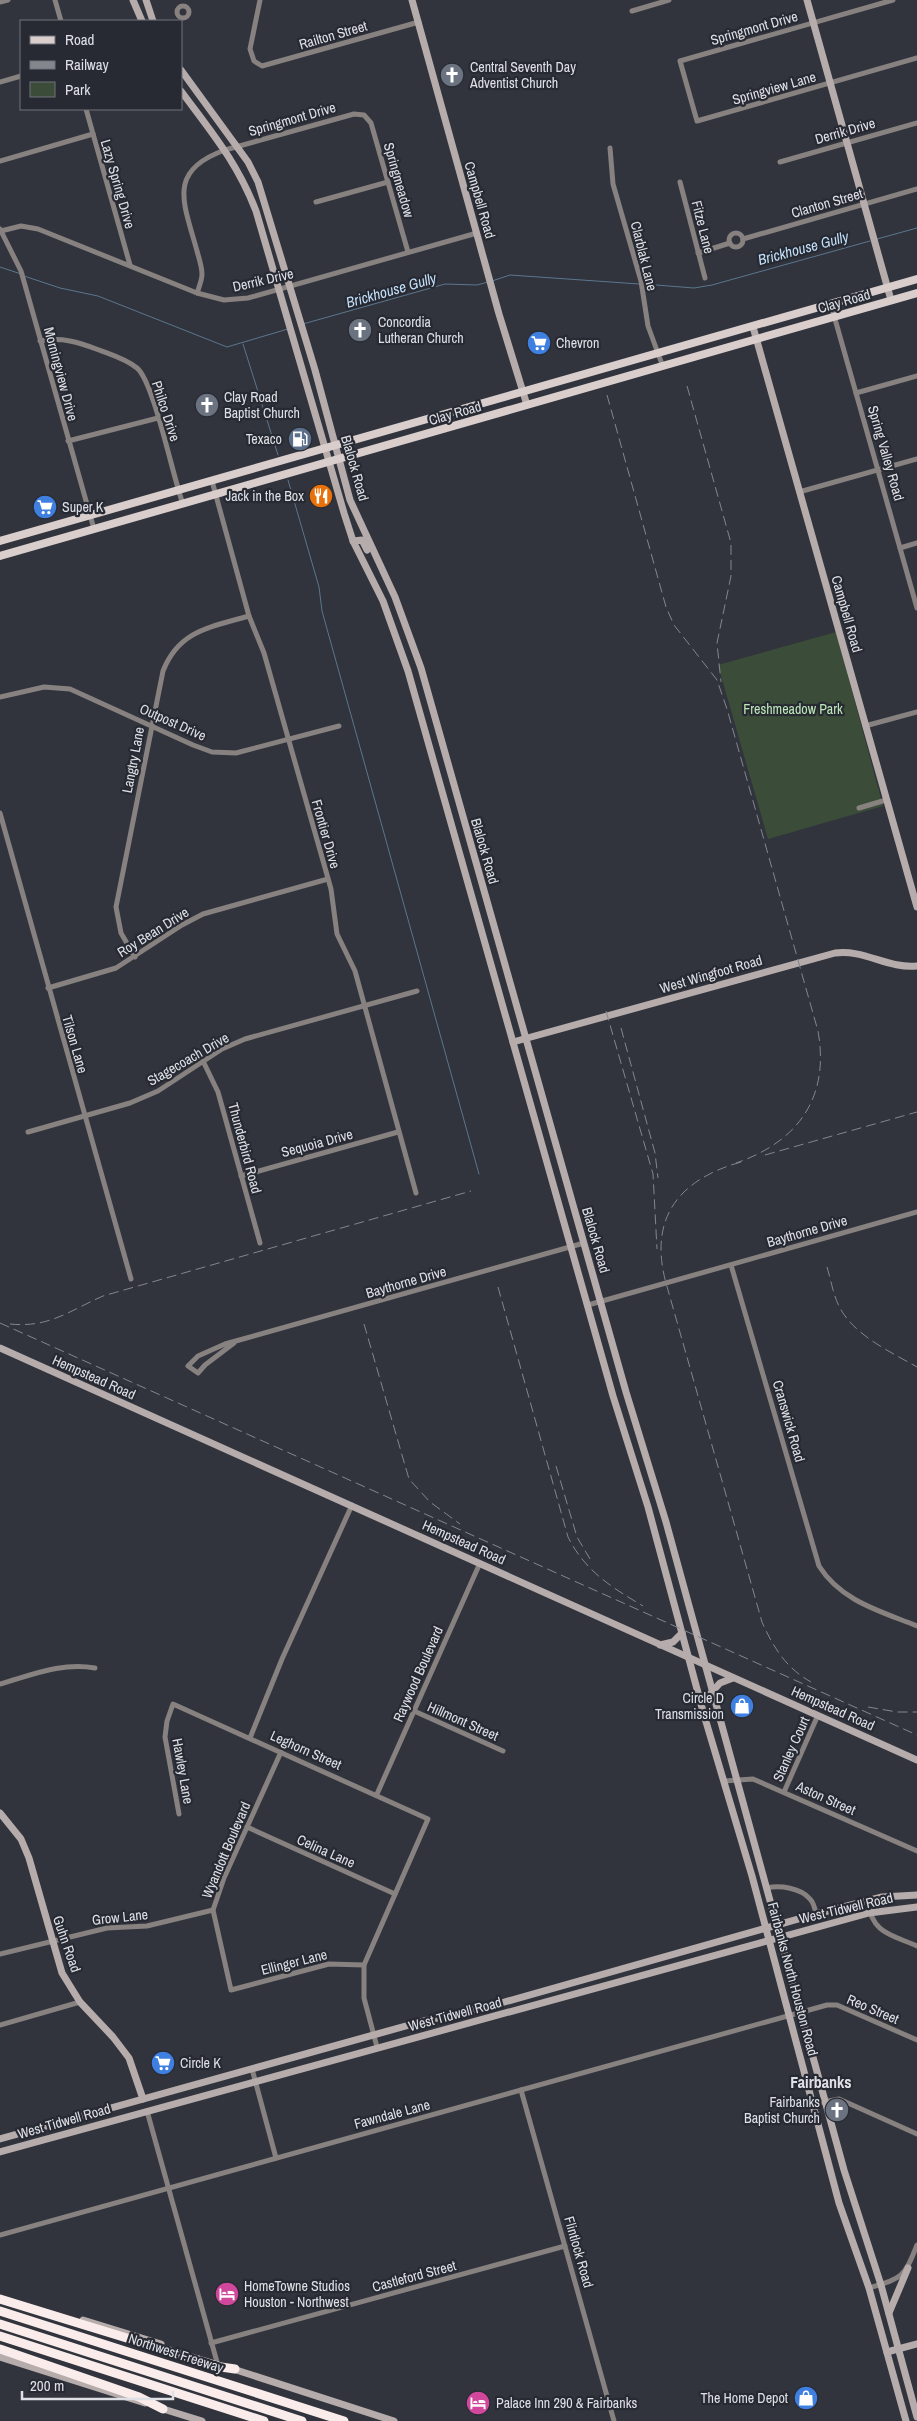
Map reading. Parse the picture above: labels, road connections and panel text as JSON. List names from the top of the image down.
{
  "streets": {
    "highway": ["Northwest Freeway"],
    "main road": [
      "Campbell Road",
      "Clay Road",
      "Blalock Road",
      "West Wingfoot Road",
      "Hempstead Road",
      "West Tidwell Road",
      "Guhn Road",
      "Fairbanks North Houston Road"
    ],
    "street": [
      "Springmont Drive",
      "Railton Street",
      "Springview Lane",
      "Derrik Drive",
      "Springmeadow",
      "Lazy Spring Drive",
      "Clanton Street",
      "Fitze Lane",
      "Clarblak Lane",
      "Morningview Drive",
      "Philco Drive",
      "Spring Valley Road",
      "Outpost Drive",
      "Langtry Lane",
      "Frontier Drive",
      "Roy Bean Drive",
      "Tilson Lane",
      "Stagecoach Drive",
      "Sequoia Drive",
      "Thunderbird Road",
      "Baythorne Drive",
      "Cranswick Road",
      "Raywood Boulevard",
      "Hillmont Street",
      "Stanley Court",
      "Leghorn Street",
      "Hawley Lane",
      "Aston Street",
      "Wyandott Boulevard",
      "Celina Lane",
      "Grow Lane",
      "Ellinger Lane",
      "Reo Street",
      "Fawndale Lane",
      "Flintlock Road",
      "Castleford Street"
    ]
  },
  "crossings": [
    ["Springmont Drive", "Springview Lane"],
    ["Springmont Drive", "Derrik Drive"],
    ["Springmont Drive", "Springmeadow"],
    ["Springmont Drive", "Blalock Road"],
    ["Railton Street", "Campbell Road"],
    ["Derrik Drive", "Springmeadow"],
    ["Derrik Drive", "Lazy Spring Drive"],
    ["Derrik Drive", "Campbell Road"],
    ["Derrik Drive", "Morningview Drive"],
    ["Derrik Drive", "Blalock Road"],
    ["Campbell Road", "Clay Road"],
    ["Clanton Street", "Fitze Lane"],
    ["Clarblak Lane", "Clay Road"],
    ["Clay Road", "Morningview Drive"],
    ["Clay Road", "Philco Drive"],
    ["Clay Road", "Spring Valley Road"],
    ["Clay Road", "Blalock Road"],
    ["Clay Road", "Frontier Drive"],
    ["Morningview Drive", "Philco Drive"],
    ["Blalock Road", "West Wingfoot Road"],
    ["Blalock Road", "Baythorne Drive"],
    ["Blalock Road", "Hempstead Road"],
    ["Blalock Road", "Fairbanks North Houston Road"],
    ["Outpost Drive", "Langtry Lane"],
    ["Outpost Drive", "Frontier Drive"],
    ["Langtry Lane", "Frontier Drive"],
    ["Langtry Lane", "Roy Bean Drive"],
    ["Frontier Drive", "Roy Bean Drive"],
    ["Frontier Drive", "Stagecoach Drive"],
    ["Frontier Drive", "Sequoia Drive"],
    ["Roy Bean Drive", "Tilson Lane"],
    ["Tilson Lane", "Stagecoach Drive"],
    ["Stagecoach Drive", "Thunderbird Road"],
    ["Sequoia Drive", "Thunderbird Road"],
    ["Baythorne Drive", "Cranswick Road"],
    ["Hempstead Road", "Raywood Boulevard"],
    ["Hempstead Road", "Stanley Court"],
    ["Hempstead Road", "Fairbanks North Houston Road"],
    ["Raywood Boulevard", "Hillmont Street"],
    ["Raywood Boulevard", "Leghorn Street"],
    ["Stanley Court", "Aston Street"],
    ["Leghorn Street", "Hawley Lane"],
    ["Leghorn Street", "Wyandott Boulevard"],
    ["Leghorn Street", "Celina Lane"],
    ["Aston Street", "Fairbanks North Houston Road"],
    ["Wyandott Boulevard", "Celina Lane"],
    ["Wyandott Boulevard", "Grow Lane"],
    ["Wyandott Boulevard", "Ellinger Lane"],
    ["West Tidwell Road", "Guhn Road"],
    ["West Tidwell Road", "Fairbanks North Houston Road"],
    ["Grow Lane", "Guhn Road"],
    ["Fairbanks North Houston Road", "Reo Street"],
    ["Fairbanks North Houston Road", "Fawndale Lane"],
    ["Reo Street", "Fawndale Lane"],
    ["Fawndale Lane", "Flintlock Road"],
    ["Flintlock Road", "Castleford Street"]
  ],
  "districts": ["Fairbanks"],
  "water": ["Brickhouse Gully"],
  "parks": ["Freshmeadow Park"],
  "places": {
    "church": [
      "Central Seventh Day Adventist Church",
      "Concordia Lutheran Church",
      "Clay Road Baptist Church",
      "Fairbanks Baptist Church"
    ],
    "supermarket": ["Chevron", "Super K", "Circle K"],
    "fuel station": ["Texaco"],
    "restaurant": ["Jack in the Box"],
    "shop": ["Circle D Transmission", "The Home Depot"],
    "hotel": ["HomeTowne Studios Houston - Northwest", "Palace Inn 290 & Fairbanks"]
  },
  "legend": ["Road", "Railway", "Park"],
  "scale_bar": "200 m"
}
